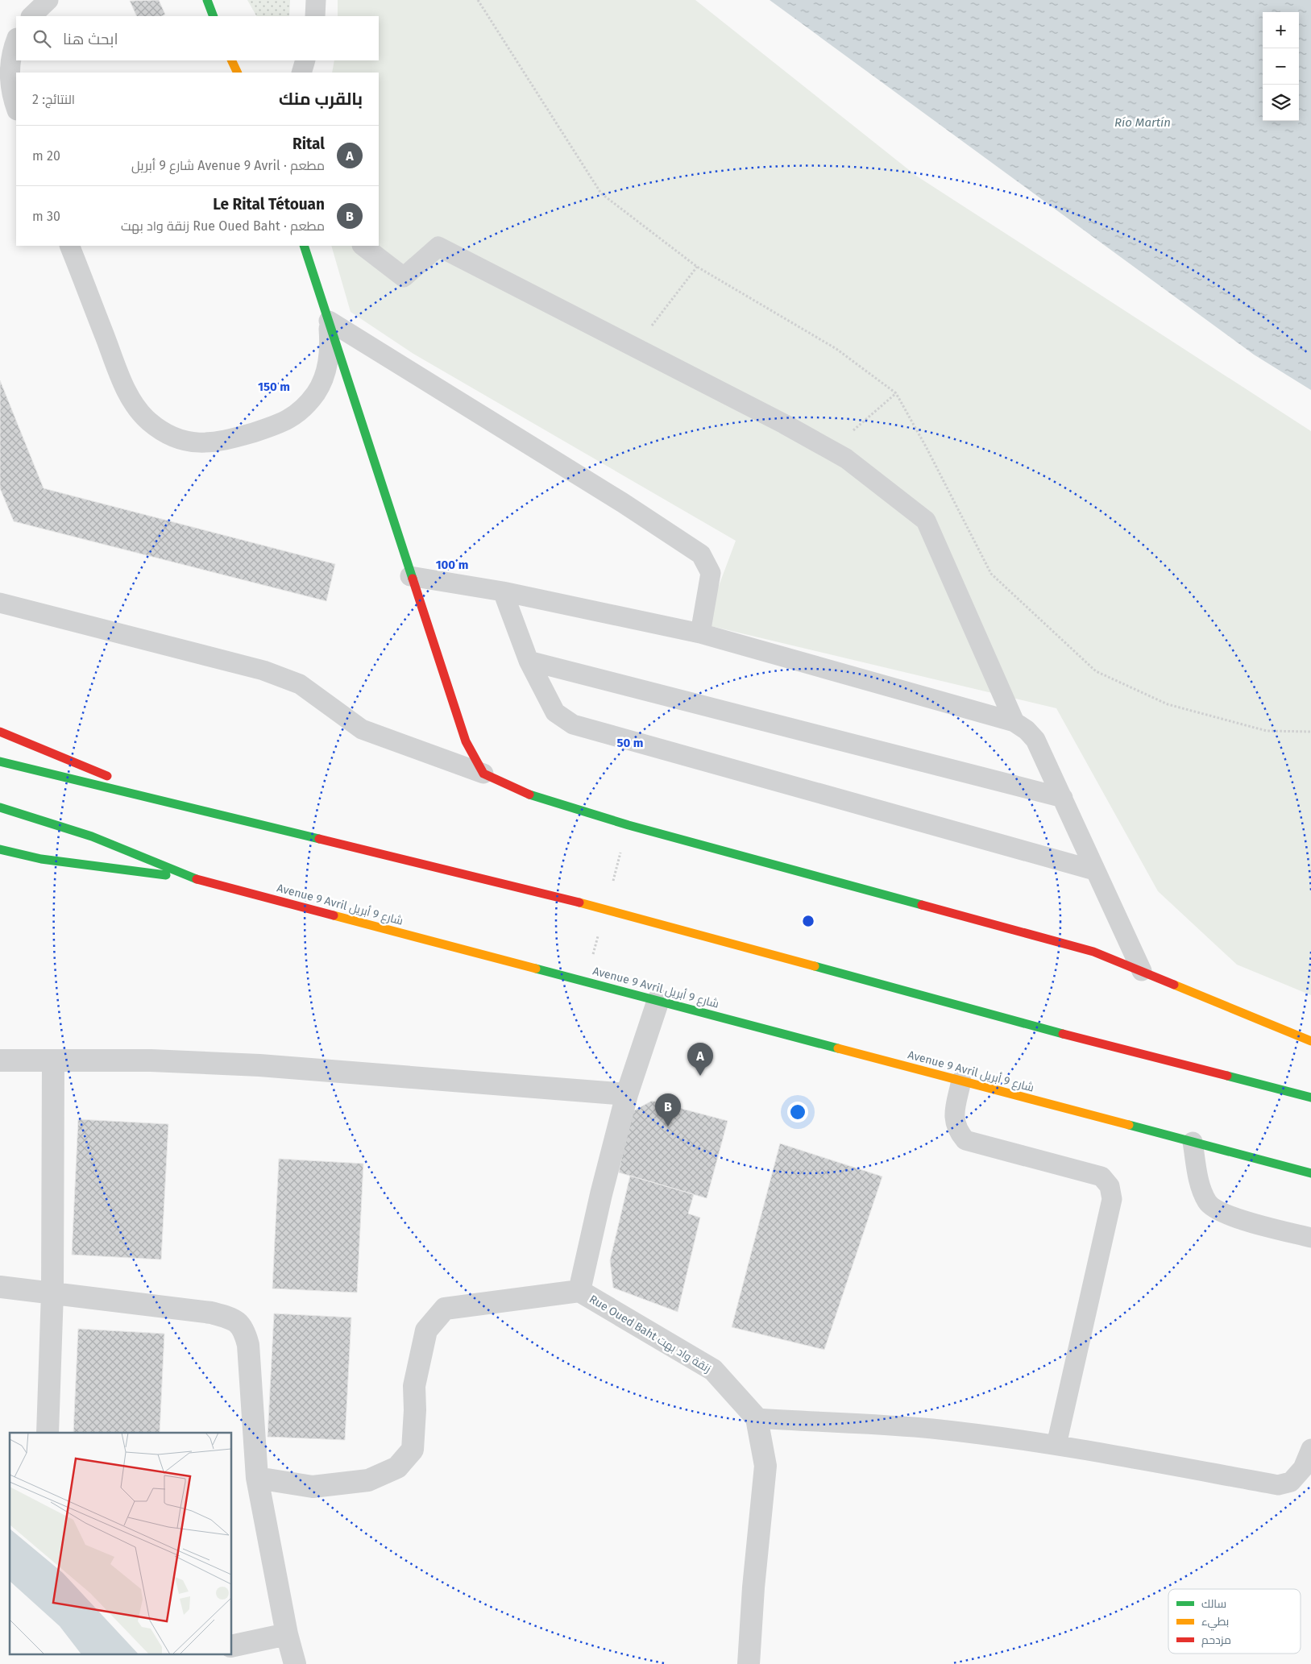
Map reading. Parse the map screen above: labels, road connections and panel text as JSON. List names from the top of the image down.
{
  "streets": {
    "main road": ["Avenue 9 Avril شارع 9 أبريل"],
    "street": ["Rue Oued Baht زنقة واد بهت"]
  },
  "crossings": [
    ["Avenue 9 Avril شارع 9 أبريل", "Rue Oued Baht زنقة واد بهت"]
  ],
  "water": ["Río Martín"],
  "legend": ["سالك", "بطيء", "مزدحم"],
  "page": {
    "map_buttons": ["+", "−"],
    "search": "ابحث هنا",
    "heading": ["بالقرب منك", "النتائج: 2"],
    "list": [
      {
        "mark": "A",
        "name": "Rital",
        "note": "مطعم · Avenue 9 Avril شارع 9 أبريل",
        "value": "20 m"
      },
      {
        "mark": "B",
        "name": "Le Rital Tétouan",
        "note": "مطعم · Rue Oued Baht زنقة واد بهت",
        "value": "30 m"
      }
    ],
    "pins": ["A", "B"]
  },
  "rings": ["150 m", "100 m", "50 m"]
}
